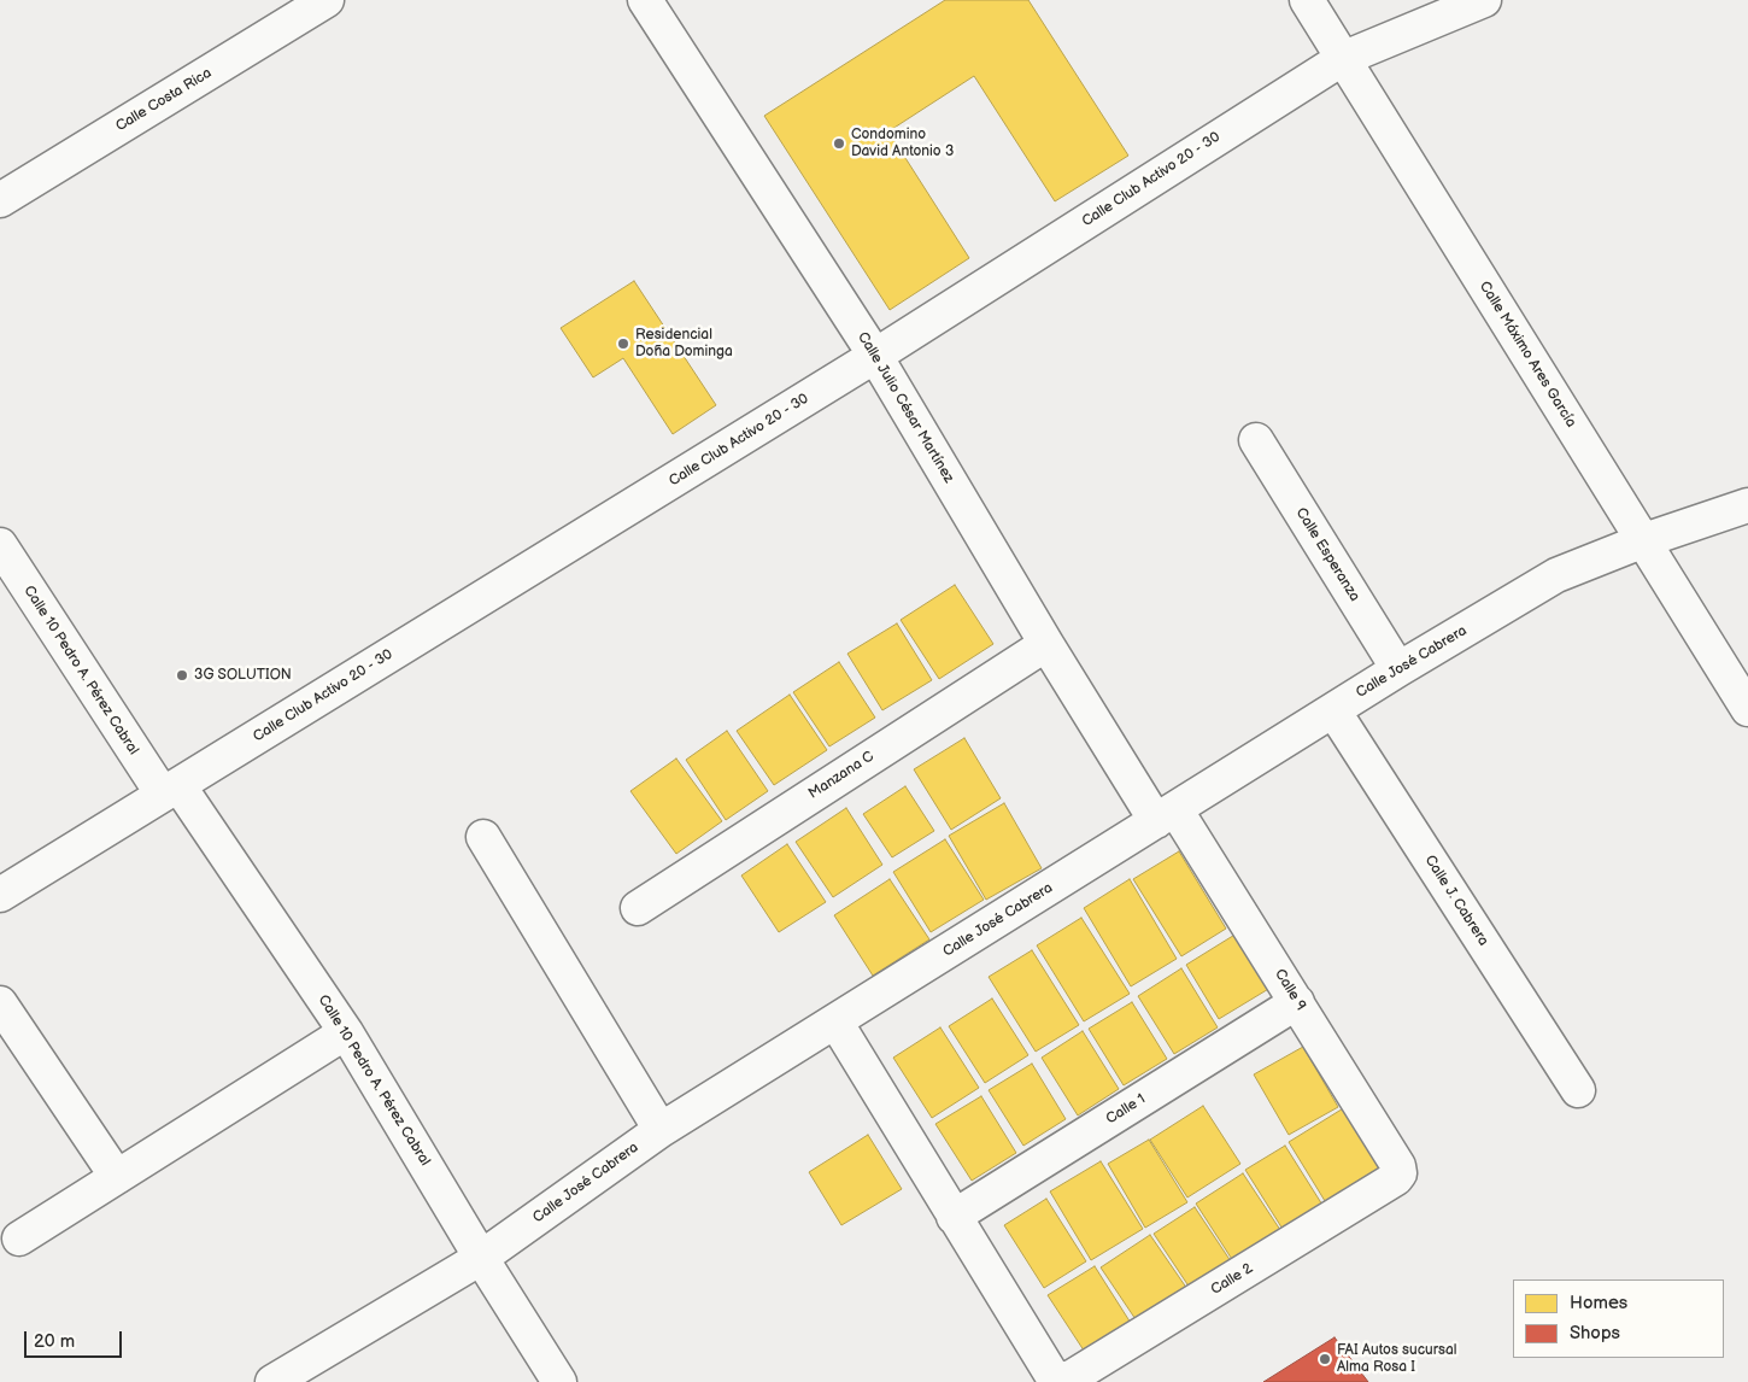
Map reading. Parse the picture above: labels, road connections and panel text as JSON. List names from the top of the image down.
{
  "streets": {
    "street": [
      "Calle Costa Rica",
      "Calle Club Activo 20 - 30",
      "Calle Máximo Ares García",
      "Calle Julio César Martínez",
      "Calle Esperanza",
      "Calle José Cabrera",
      "Calle 10 Pedro A. Pérez Cabral",
      "Manzana C",
      "Calle J. Cabrera",
      "Calle 9",
      "Calle 1",
      "Calle 2"
    ]
  },
  "crossings": [
    ["Calle Club Activo 20 - 30", "Calle Máximo Ares García"],
    ["Calle Club Activo 20 - 30", "Calle Julio César Martínez"],
    ["Calle Club Activo 20 - 30", "Calle 10 Pedro A. Pérez Cabral"],
    ["Calle Máximo Ares García", "Calle José Cabrera"],
    ["Calle Julio César Martínez", "Calle José Cabrera"],
    ["Calle Julio César Martínez", "Manzana C"],
    ["Calle Julio César Martínez", "Calle 9"],
    ["Calle Esperanza", "Calle José Cabrera"],
    ["Calle José Cabrera", "Calle 10 Pedro A. Pérez Cabral"],
    ["Calle José Cabrera", "Calle J. Cabrera"],
    ["Calle José Cabrera", "Calle 9"],
    ["Calle 9", "Calle 1"],
    ["Calle 9", "Calle 2"],
    ["Calle 1", "Calle 2"]
  ],
  "places": [
    "Condomino David Antonio 3",
    "Residencial Doña Dominga",
    "3G SOLUTION",
    "FAI Autos sucursal Alma Rosa I"
  ],
  "legend": ["Homes", "Shops"],
  "scale_bar": "20 m"
}
